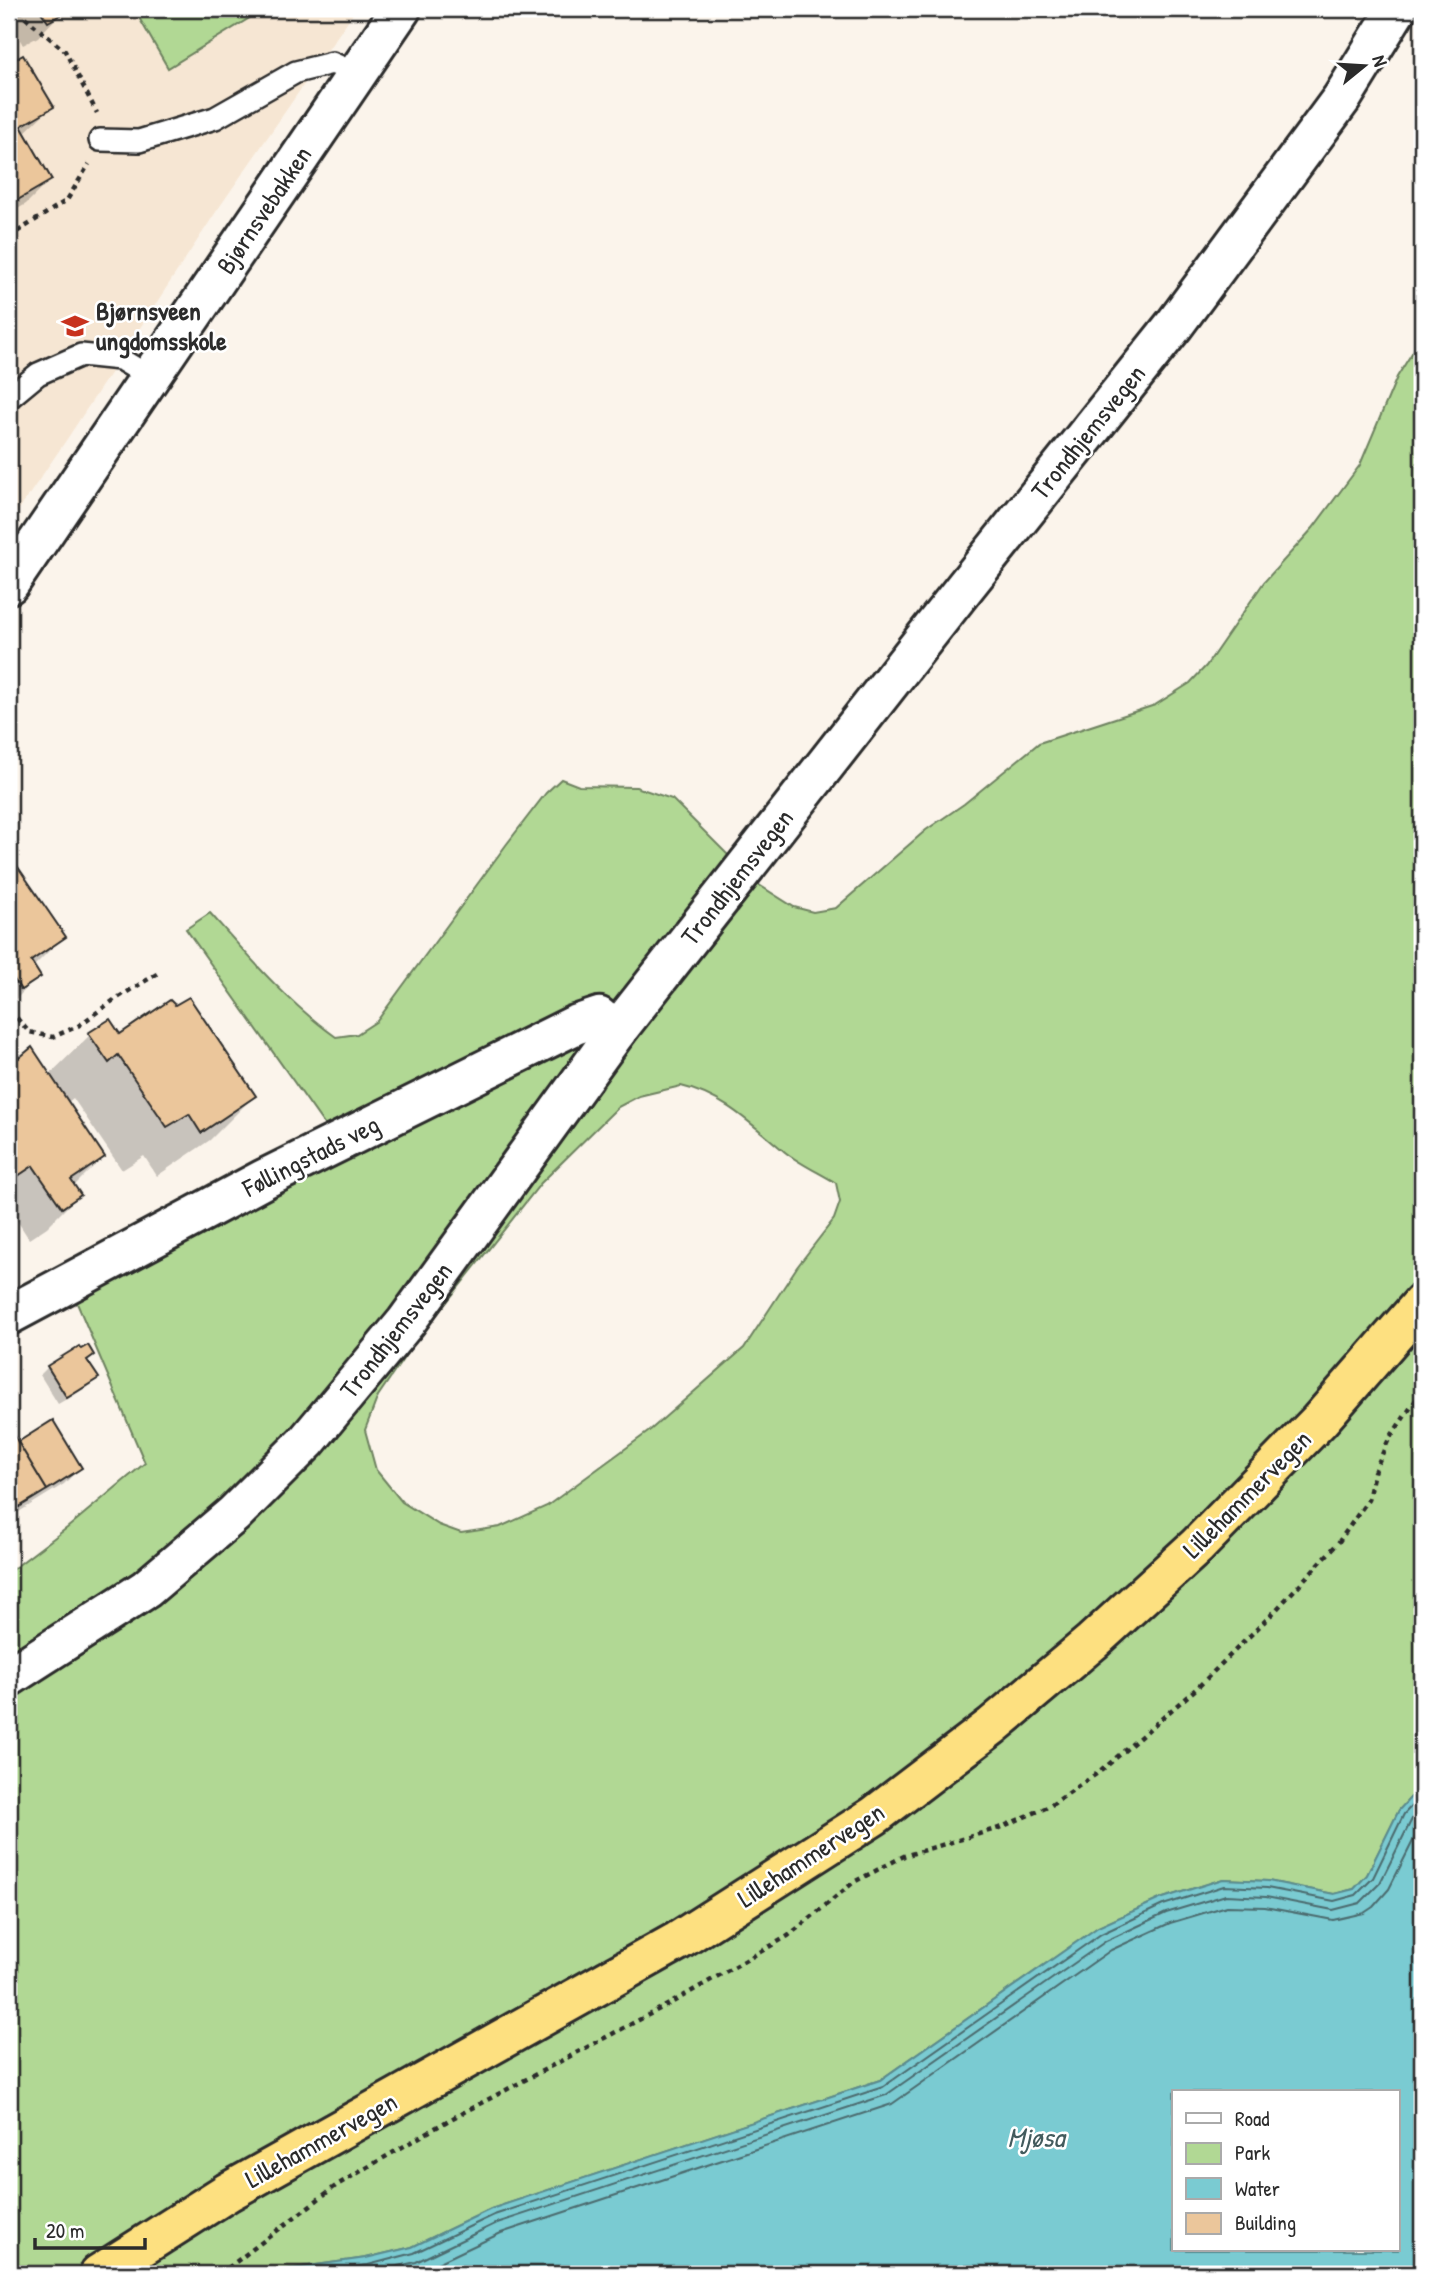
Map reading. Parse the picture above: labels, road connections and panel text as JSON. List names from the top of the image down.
{
  "streets": {
    "highway": ["Lillehammervegen"],
    "main road": ["Bjørnsvebakken", "Trondhjemsvegen", "Føllingstads veg"]
  },
  "crossings": [
    ["Trondhjemsvegen", "Føllingstads veg"]
  ],
  "water": ["Mjøsa"],
  "places": {
    "school or university": ["Bjørnsveen ungdomsskole"]
  },
  "legend": [
    "Road",
    "Park",
    "Water",
    "Building"
  ],
  "scale_bar": "20 m",
  "north": "right"
}
